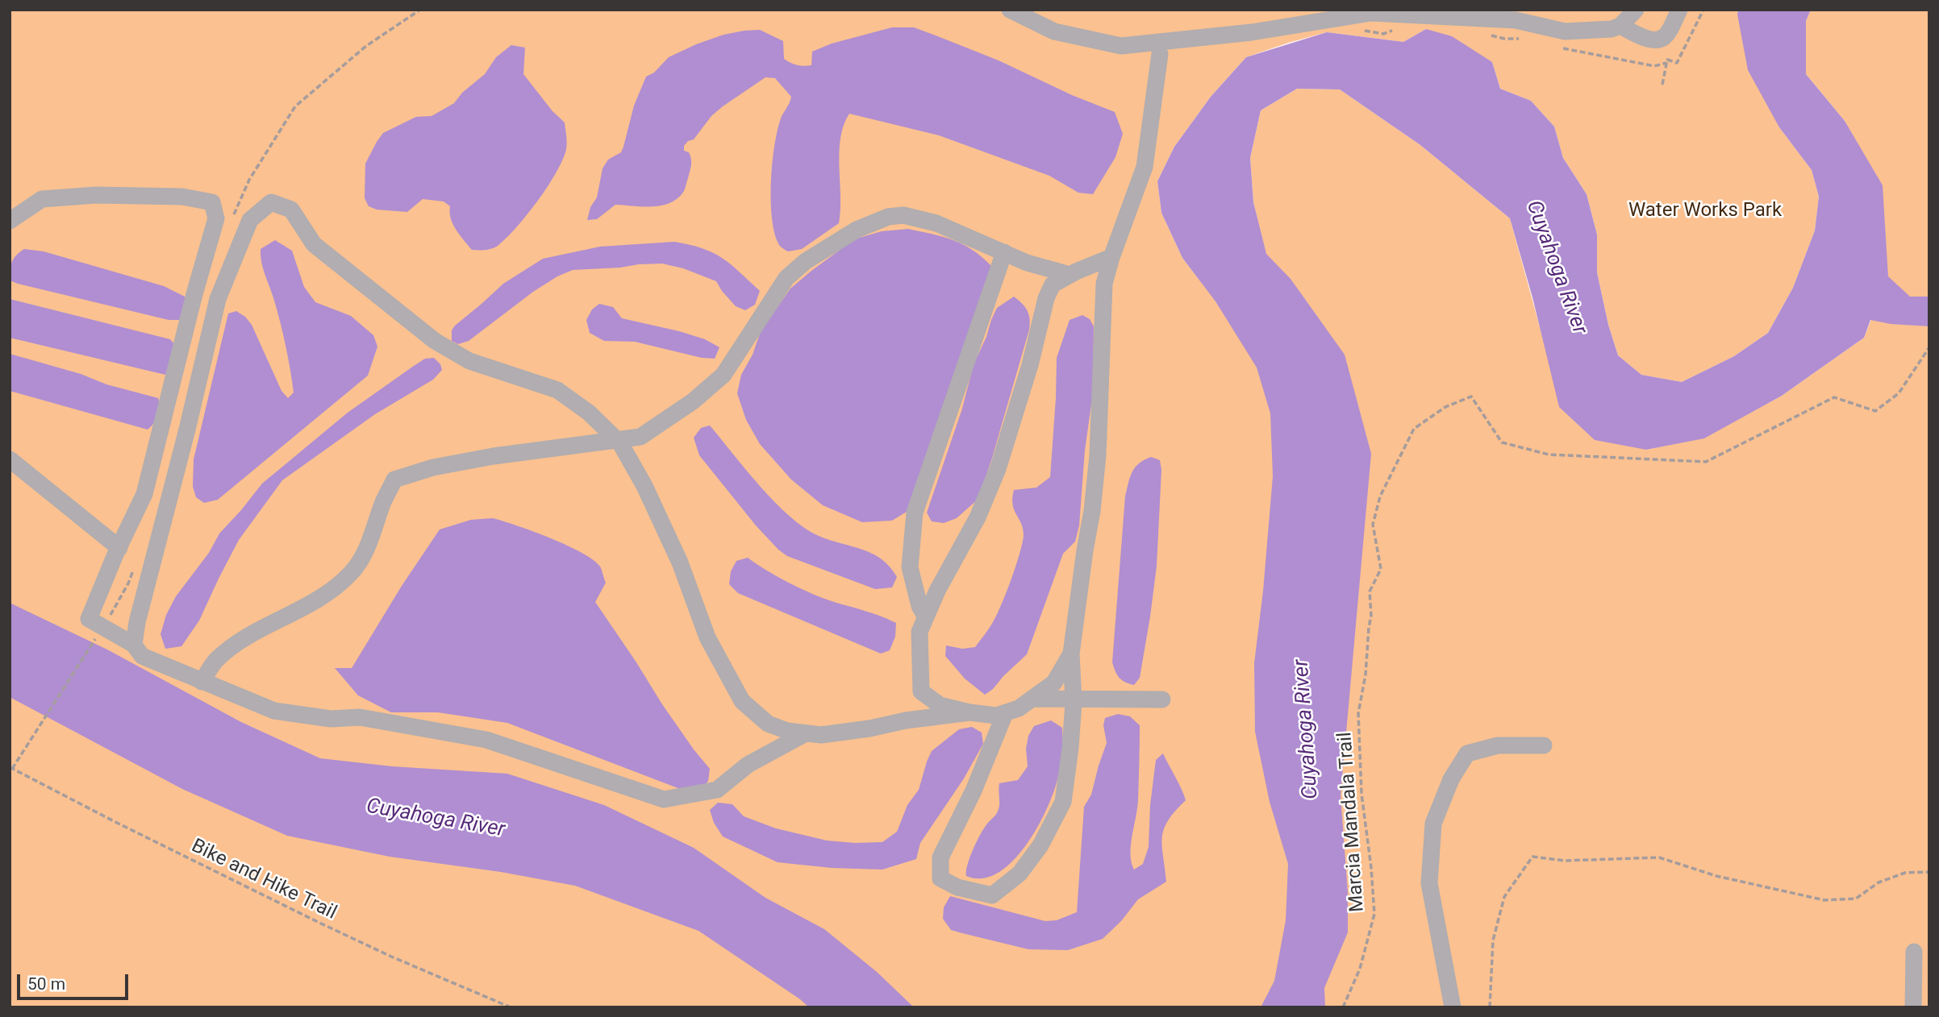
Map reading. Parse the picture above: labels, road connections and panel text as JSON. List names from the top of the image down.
{
  "streets": {
    "path": ["Marcia Mandala Trail", "Bike and Hike Trail"]
  },
  "water": ["Cuyahoga River"],
  "parks": ["Water Works Park"],
  "scale_bar": "50 m"
}
